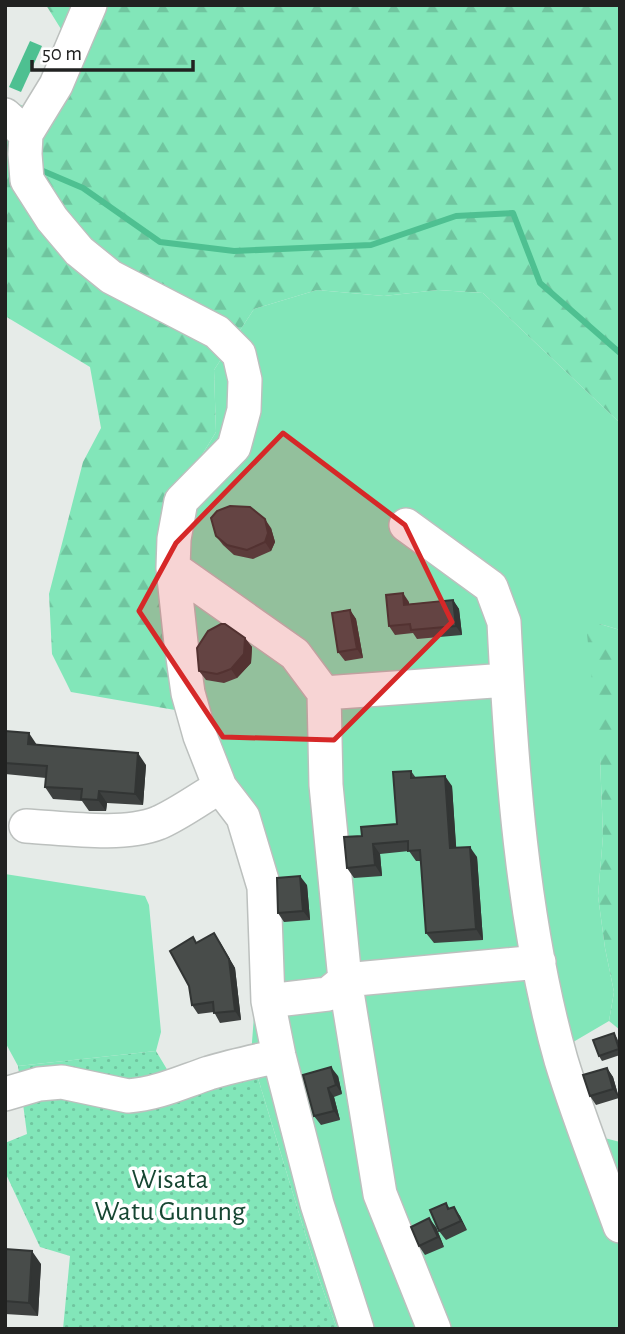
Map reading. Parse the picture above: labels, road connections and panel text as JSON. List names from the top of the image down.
{
  "parks": ["Wisata Watu Gunung"],
  "scale_bar": "50 m"
}
